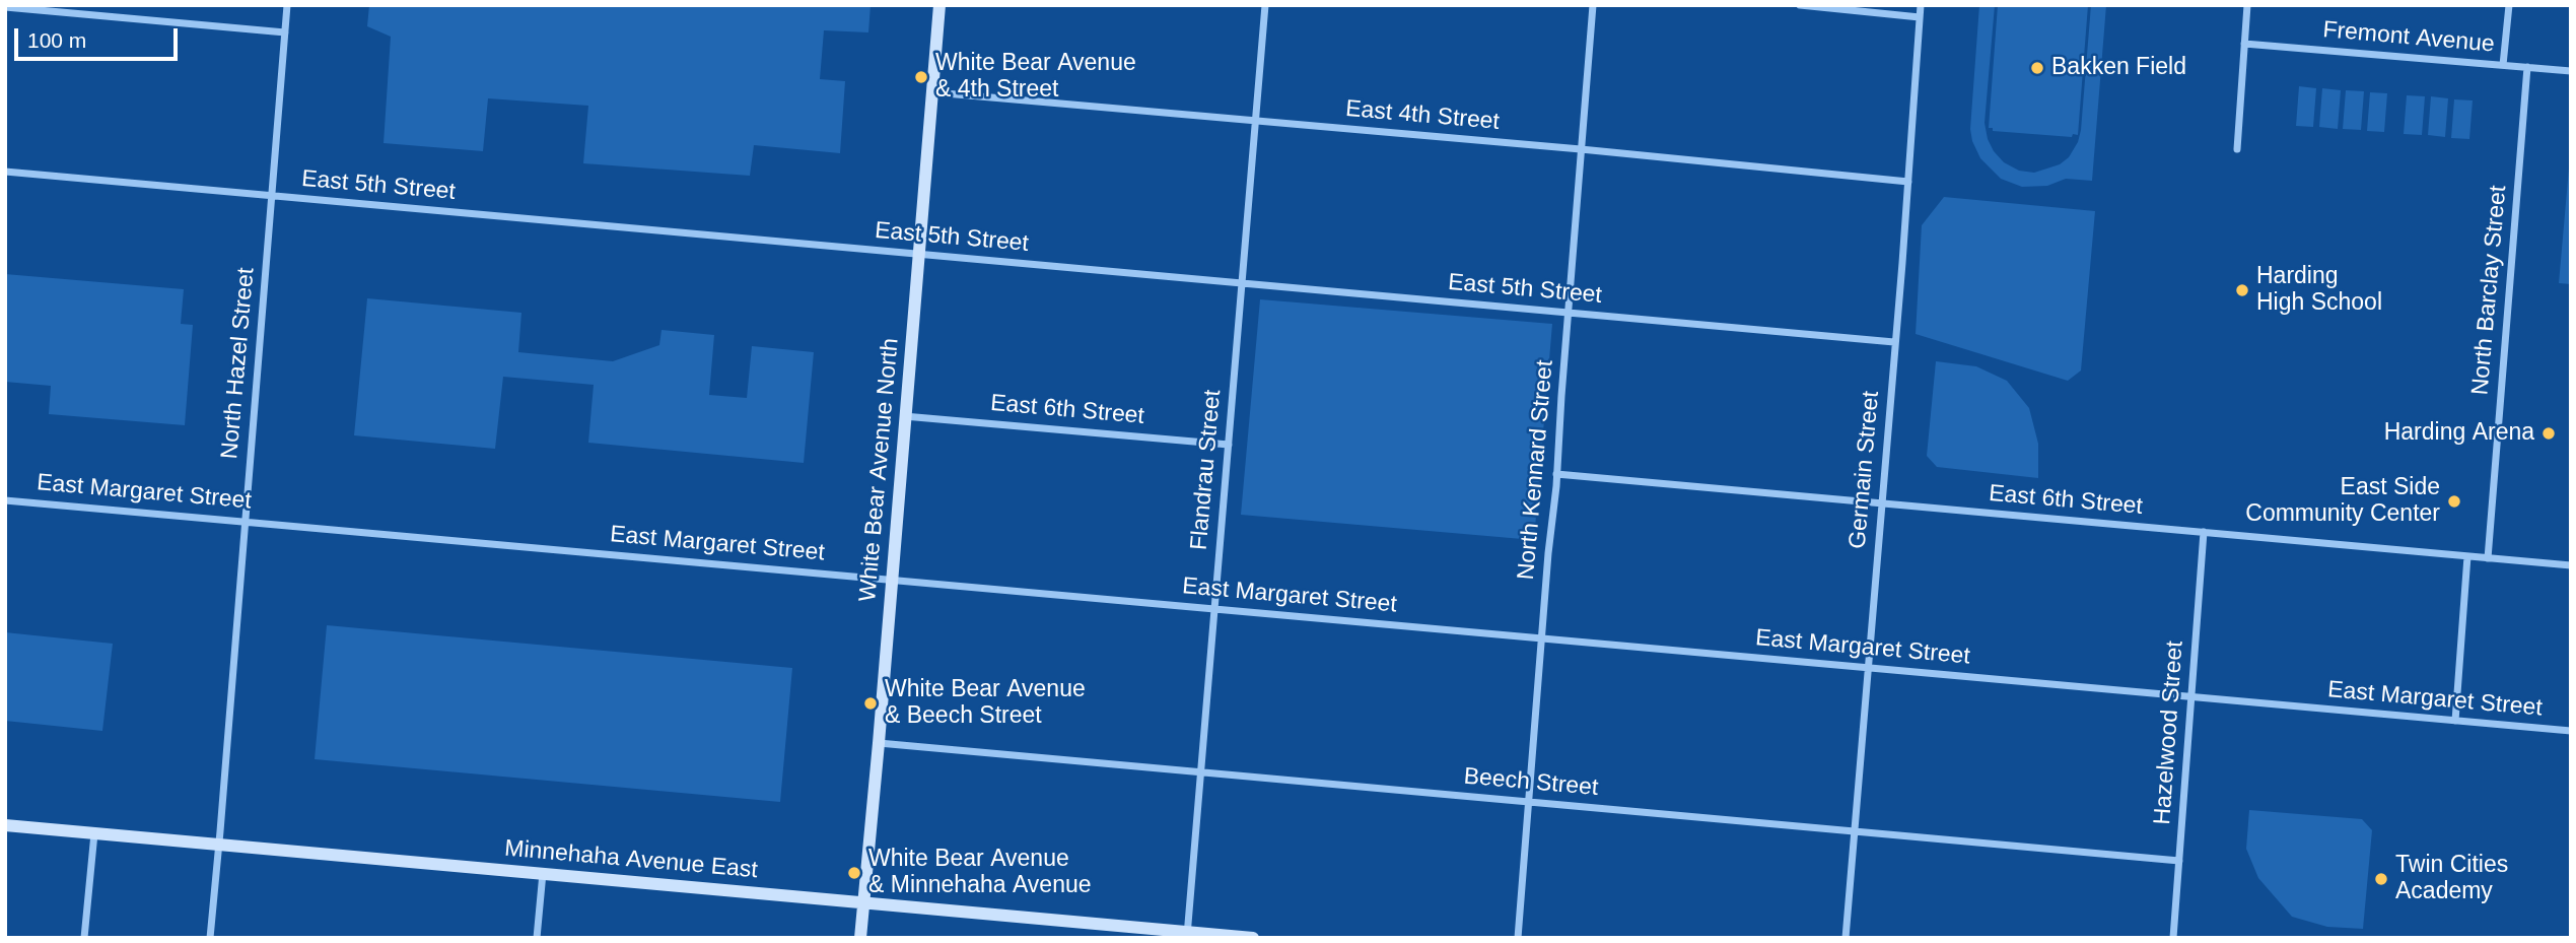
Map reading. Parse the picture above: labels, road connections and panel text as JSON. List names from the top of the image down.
{
  "streets": {
    "main road": ["White Bear Avenue North", "Minnehaha Avenue East"],
    "street": [
      "Fremont Avenue",
      "East 4th Street",
      "East 5th Street",
      "North Barclay Street",
      "North Hazel Street",
      "East 6th Street",
      "Flandrau Street",
      "North Kennard Street",
      "Germain Street",
      "East Margaret Street",
      "Hazelwood Street",
      "Beech Street"
    ]
  },
  "crossings": [
    ["Fremont Avenue", "North Barclay Street"],
    ["East 4th Street", "White Bear Avenue North"],
    ["East 4th Street", "Flandrau Street"],
    ["East 4th Street", "North Kennard Street"],
    ["East 4th Street", "Germain Street"],
    ["East 5th Street", "North Hazel Street"],
    ["East 5th Street", "White Bear Avenue North"],
    ["East 5th Street", "Flandrau Street"],
    ["East 5th Street", "North Kennard Street"],
    ["East 5th Street", "Germain Street"],
    ["North Barclay Street", "East 6th Street"],
    ["North Hazel Street", "East Margaret Street"],
    ["North Hazel Street", "Minnehaha Avenue East"],
    ["East 6th Street", "White Bear Avenue North"],
    ["East 6th Street", "Flandrau Street"],
    ["East 6th Street", "North Kennard Street"],
    ["East 6th Street", "Germain Street"],
    ["East 6th Street", "Hazelwood Street"],
    ["White Bear Avenue North", "East Margaret Street"],
    ["White Bear Avenue North", "Beech Street"],
    ["White Bear Avenue North", "Minnehaha Avenue East"],
    ["Flandrau Street", "East Margaret Street"],
    ["Flandrau Street", "Beech Street"],
    ["Flandrau Street", "Minnehaha Avenue East"],
    ["North Kennard Street", "East Margaret Street"],
    ["North Kennard Street", "Beech Street"],
    ["Germain Street", "East Margaret Street"],
    ["Germain Street", "Beech Street"],
    ["East Margaret Street", "Hazelwood Street"],
    ["Hazelwood Street", "Beech Street"]
  ],
  "places": [
    "Bakken Field",
    "White Bear Avenue & 4th Street",
    "Harding High School",
    "Harding Arena",
    "East Side Community Center",
    "White Bear Avenue & Beech Street",
    "White Bear Avenue & Minnehaha Avenue",
    "Twin Cities Academy"
  ],
  "scale_bar": "100 m"
}
